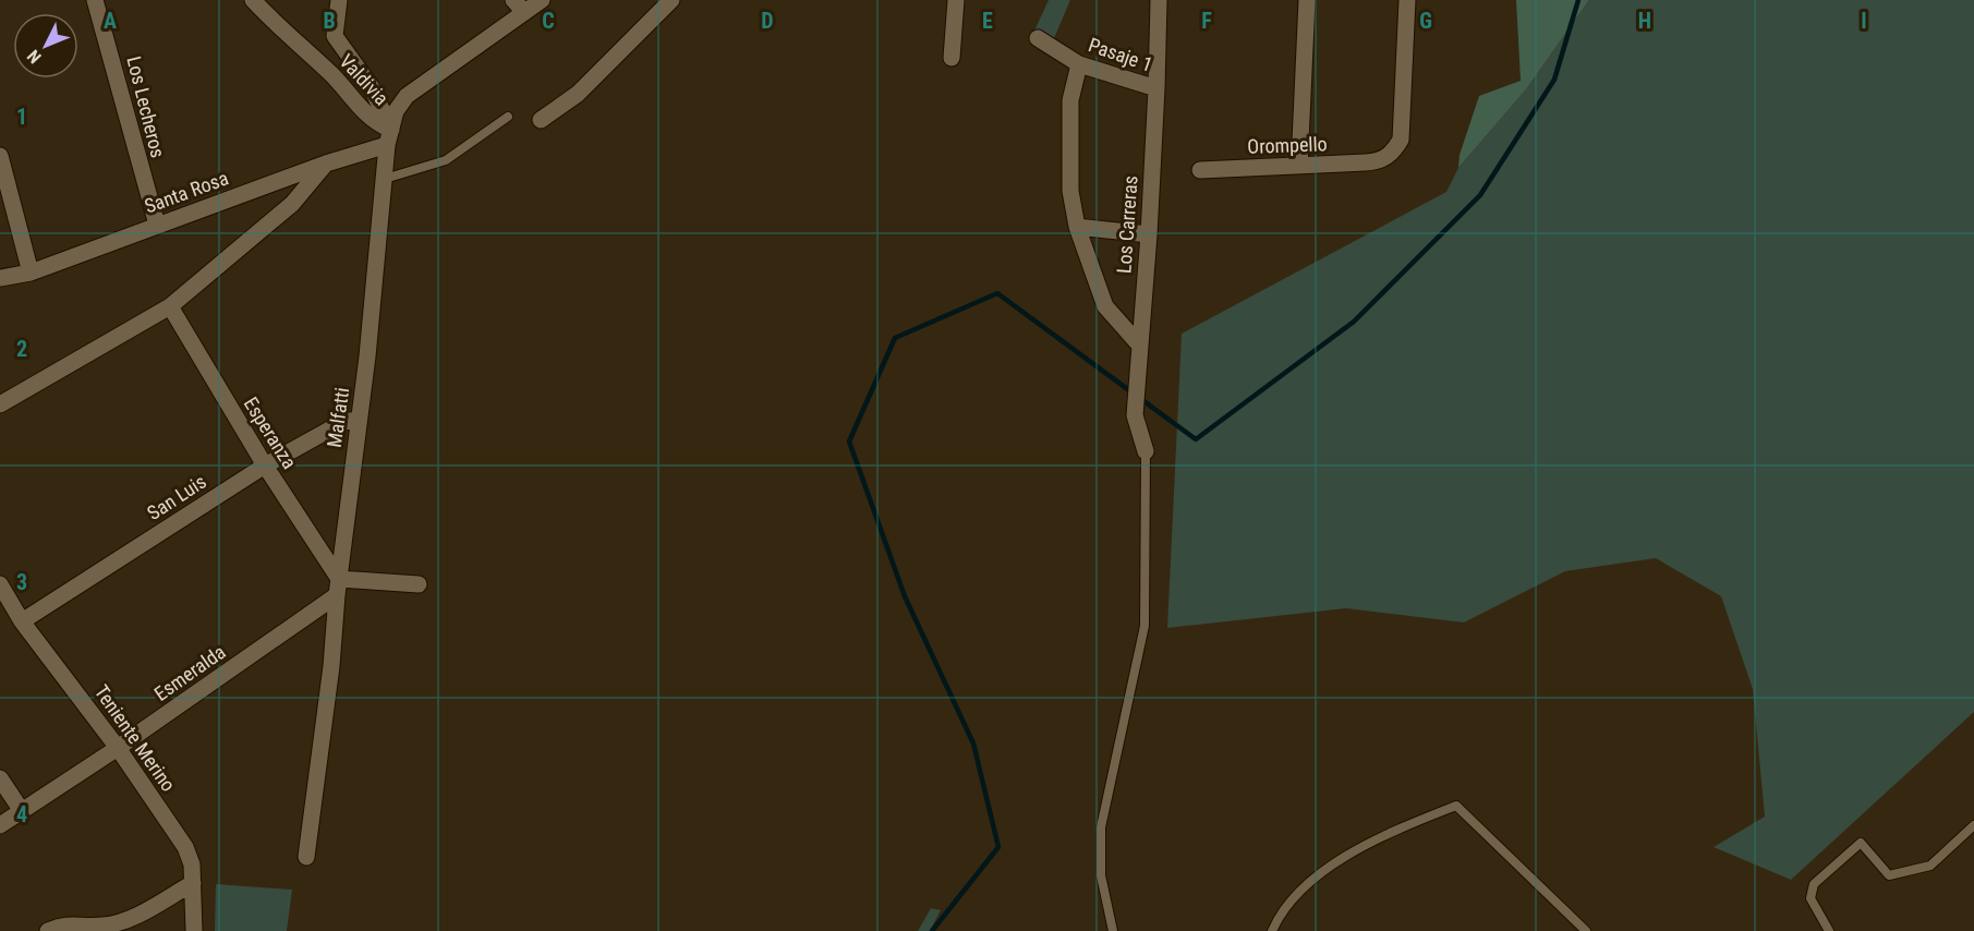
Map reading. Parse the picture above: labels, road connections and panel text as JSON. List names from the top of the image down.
{
  "streets": {
    "street": [
      "Pasaje 1",
      "Valdivia",
      "Los Lecheros",
      "Orompello",
      "Santa Rosa",
      "Los Carreras",
      "Malfatti",
      "Esperanza",
      "San Luis",
      "Esmeralda",
      "Teniente Merino"
    ]
  },
  "crossings": [
    ["Pasaje 1", "Los Carreras"],
    ["Valdivia", "Santa Rosa"],
    ["Valdivia", "Malfatti"],
    ["Los Lecheros", "Santa Rosa"],
    ["Santa Rosa", "Malfatti"],
    ["Malfatti", "Esperanza"],
    ["Malfatti", "San Luis"],
    ["Malfatti", "Esmeralda"],
    ["Esperanza", "San Luis"],
    ["Esperanza", "Esmeralda"],
    ["San Luis", "Teniente Merino"],
    ["Esmeralda", "Teniente Merino"]
  ],
  "north": "bottom left",
  "grid": {
    "columns": [
      "A",
      "B",
      "C",
      "D",
      "E",
      "F",
      "G",
      "H",
      "I"
    ],
    "rows": [
      "1",
      "2",
      "3",
      "4"
    ]
  }
}
